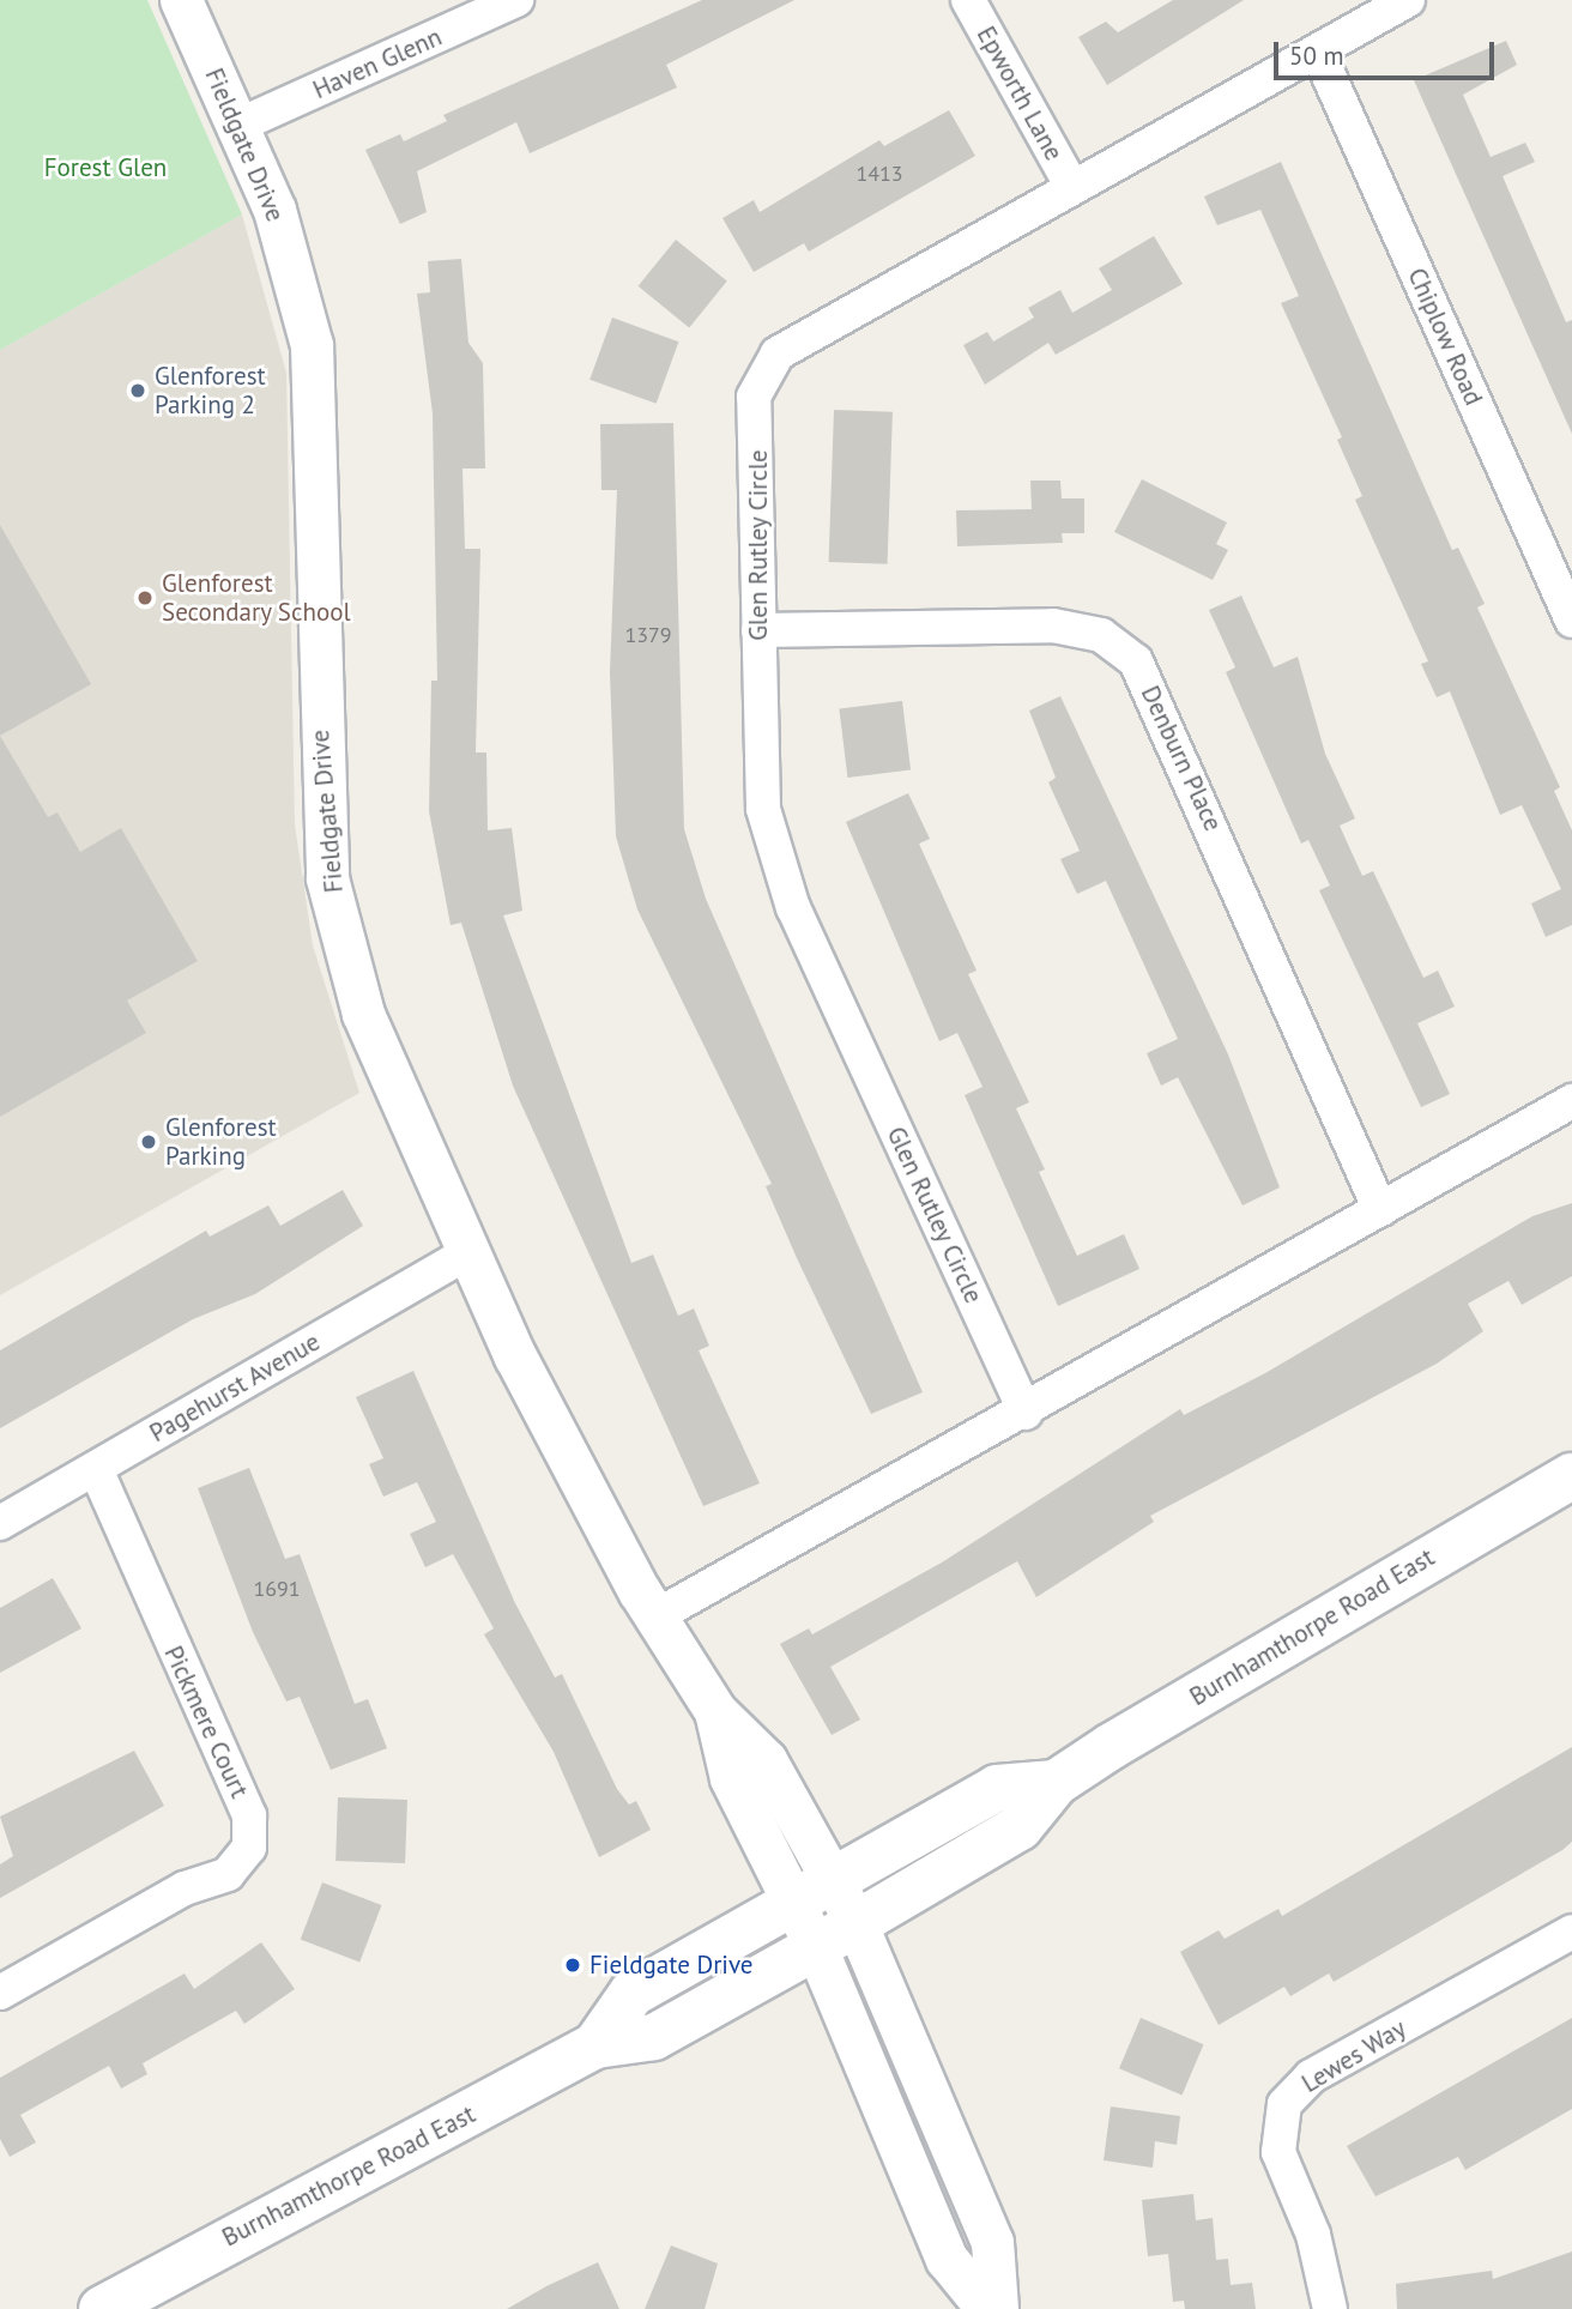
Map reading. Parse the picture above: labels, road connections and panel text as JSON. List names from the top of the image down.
{
  "streets": {
    "main road": ["Burnhamthorpe Road East"],
    "street": [
      "Haven Glenn",
      "Epworth Lane",
      "Fieldgate Drive",
      "Chiplow Road",
      "Glen Rutley Circle",
      "Denburn Place",
      "Pagehurst Avenue",
      "Pickmere Court",
      "Lewes Way"
    ]
  },
  "crossings": [
    ["Haven Glenn", "Fieldgate Drive"],
    ["Epworth Lane", "Glen Rutley Circle"],
    ["Fieldgate Drive", "Pagehurst Avenue"],
    ["Fieldgate Drive", "Burnhamthorpe Road East"],
    ["Chiplow Road", "Glen Rutley Circle"],
    ["Glen Rutley Circle", "Denburn Place"],
    ["Pagehurst Avenue", "Pickmere Court"]
  ],
  "parks": ["Forest Glen"],
  "places": [
    "Glenforest Parking 2",
    "Glenforest Secondary School",
    "Glenforest Parking",
    "Fieldgate Drive"
  ],
  "house_numbers": ["1413", "1379", "1691"],
  "scale_bar": "50 m"
}
